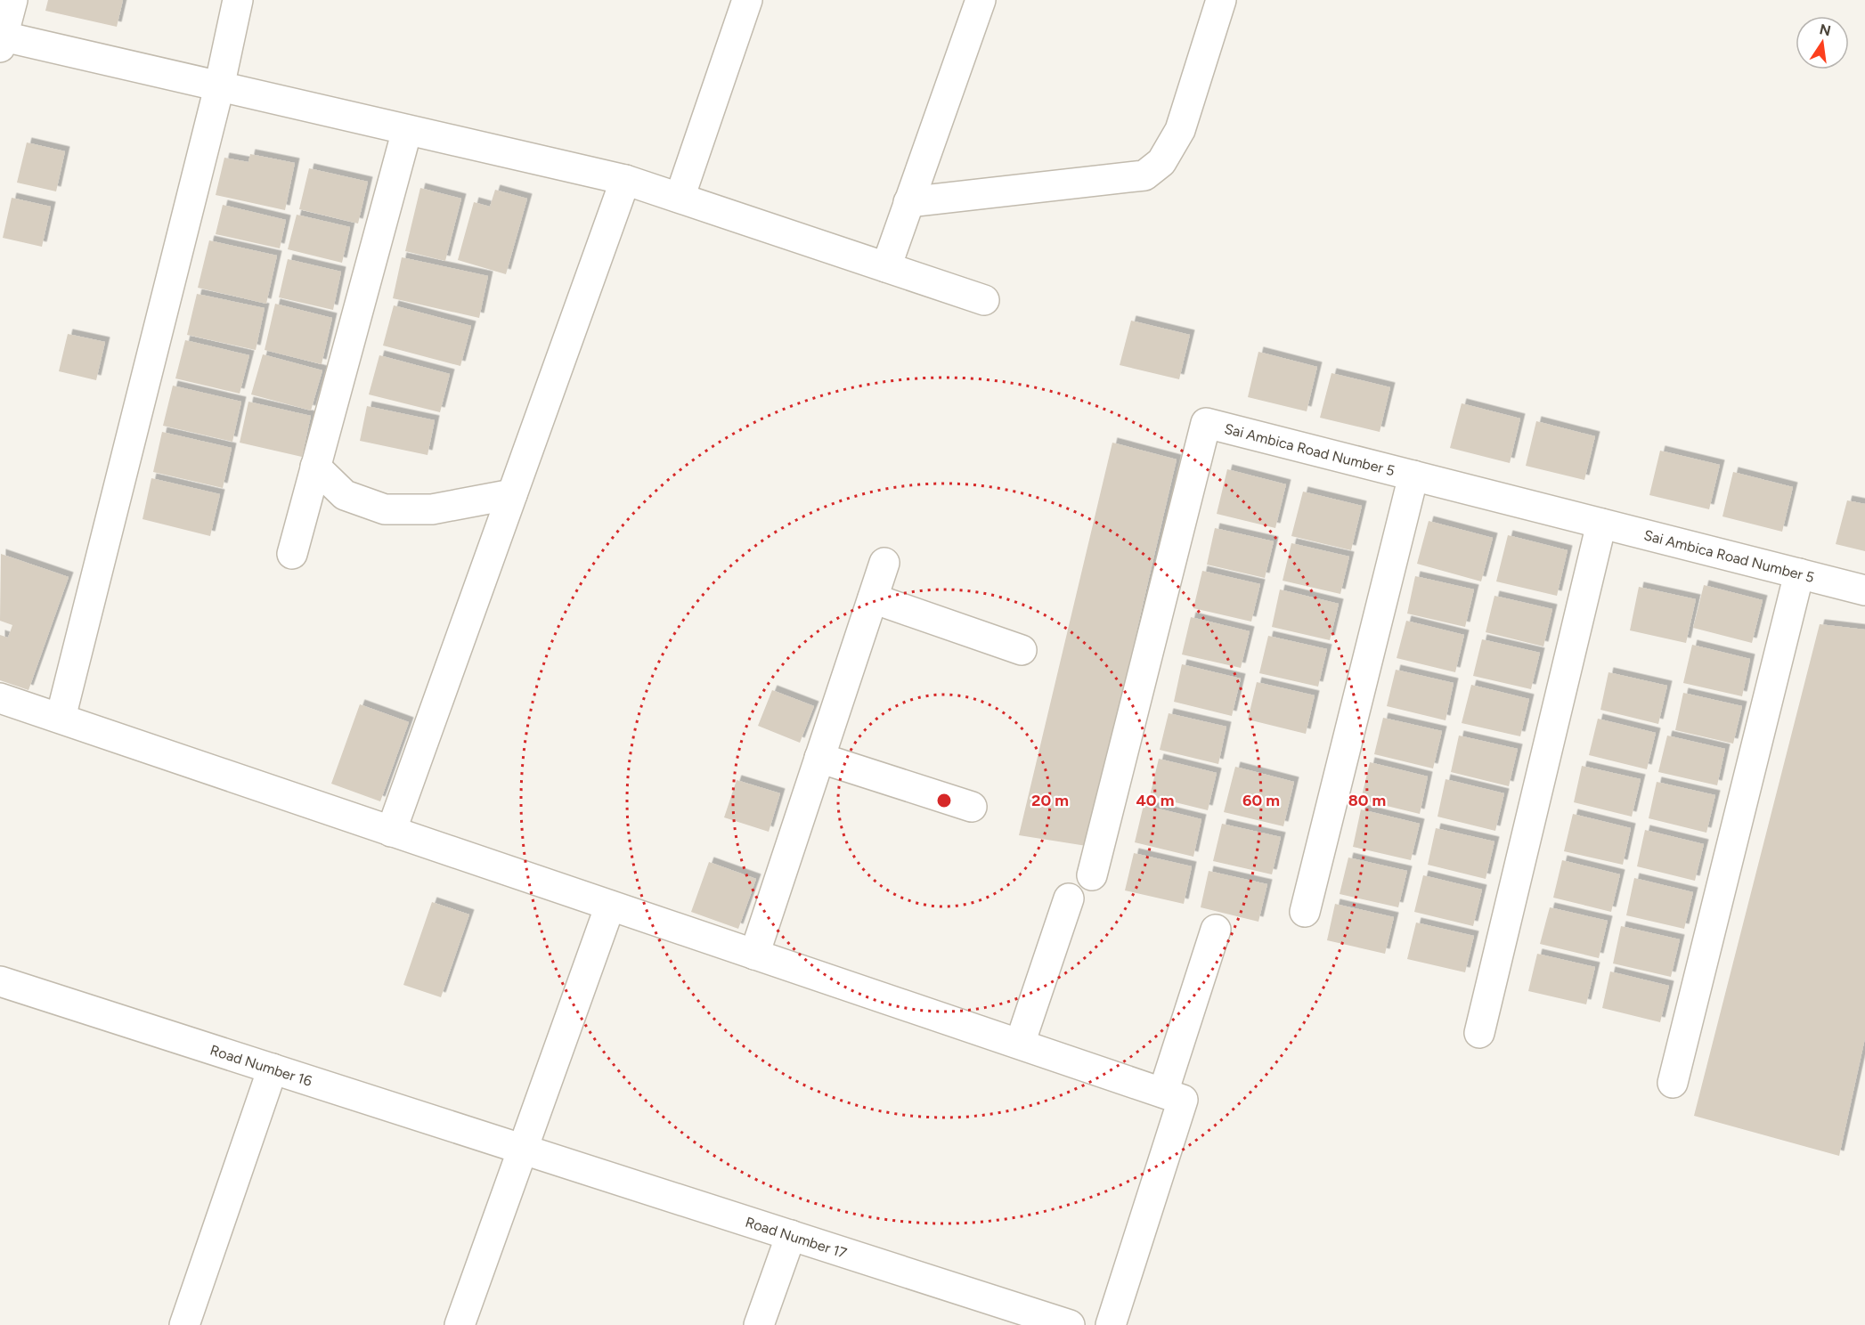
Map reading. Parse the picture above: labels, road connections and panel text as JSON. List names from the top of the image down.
{
  "streets": {
    "street": ["Sai Ambica Road Number 5", "Road Number 16", "Road Number 17"]
  },
  "crossings": [
    ["Road Number 16", "Road Number 17"]
  ],
  "north": "top",
  "rings": [
    "20 m",
    "40 m",
    "60 m",
    "80 m"
  ]
}
